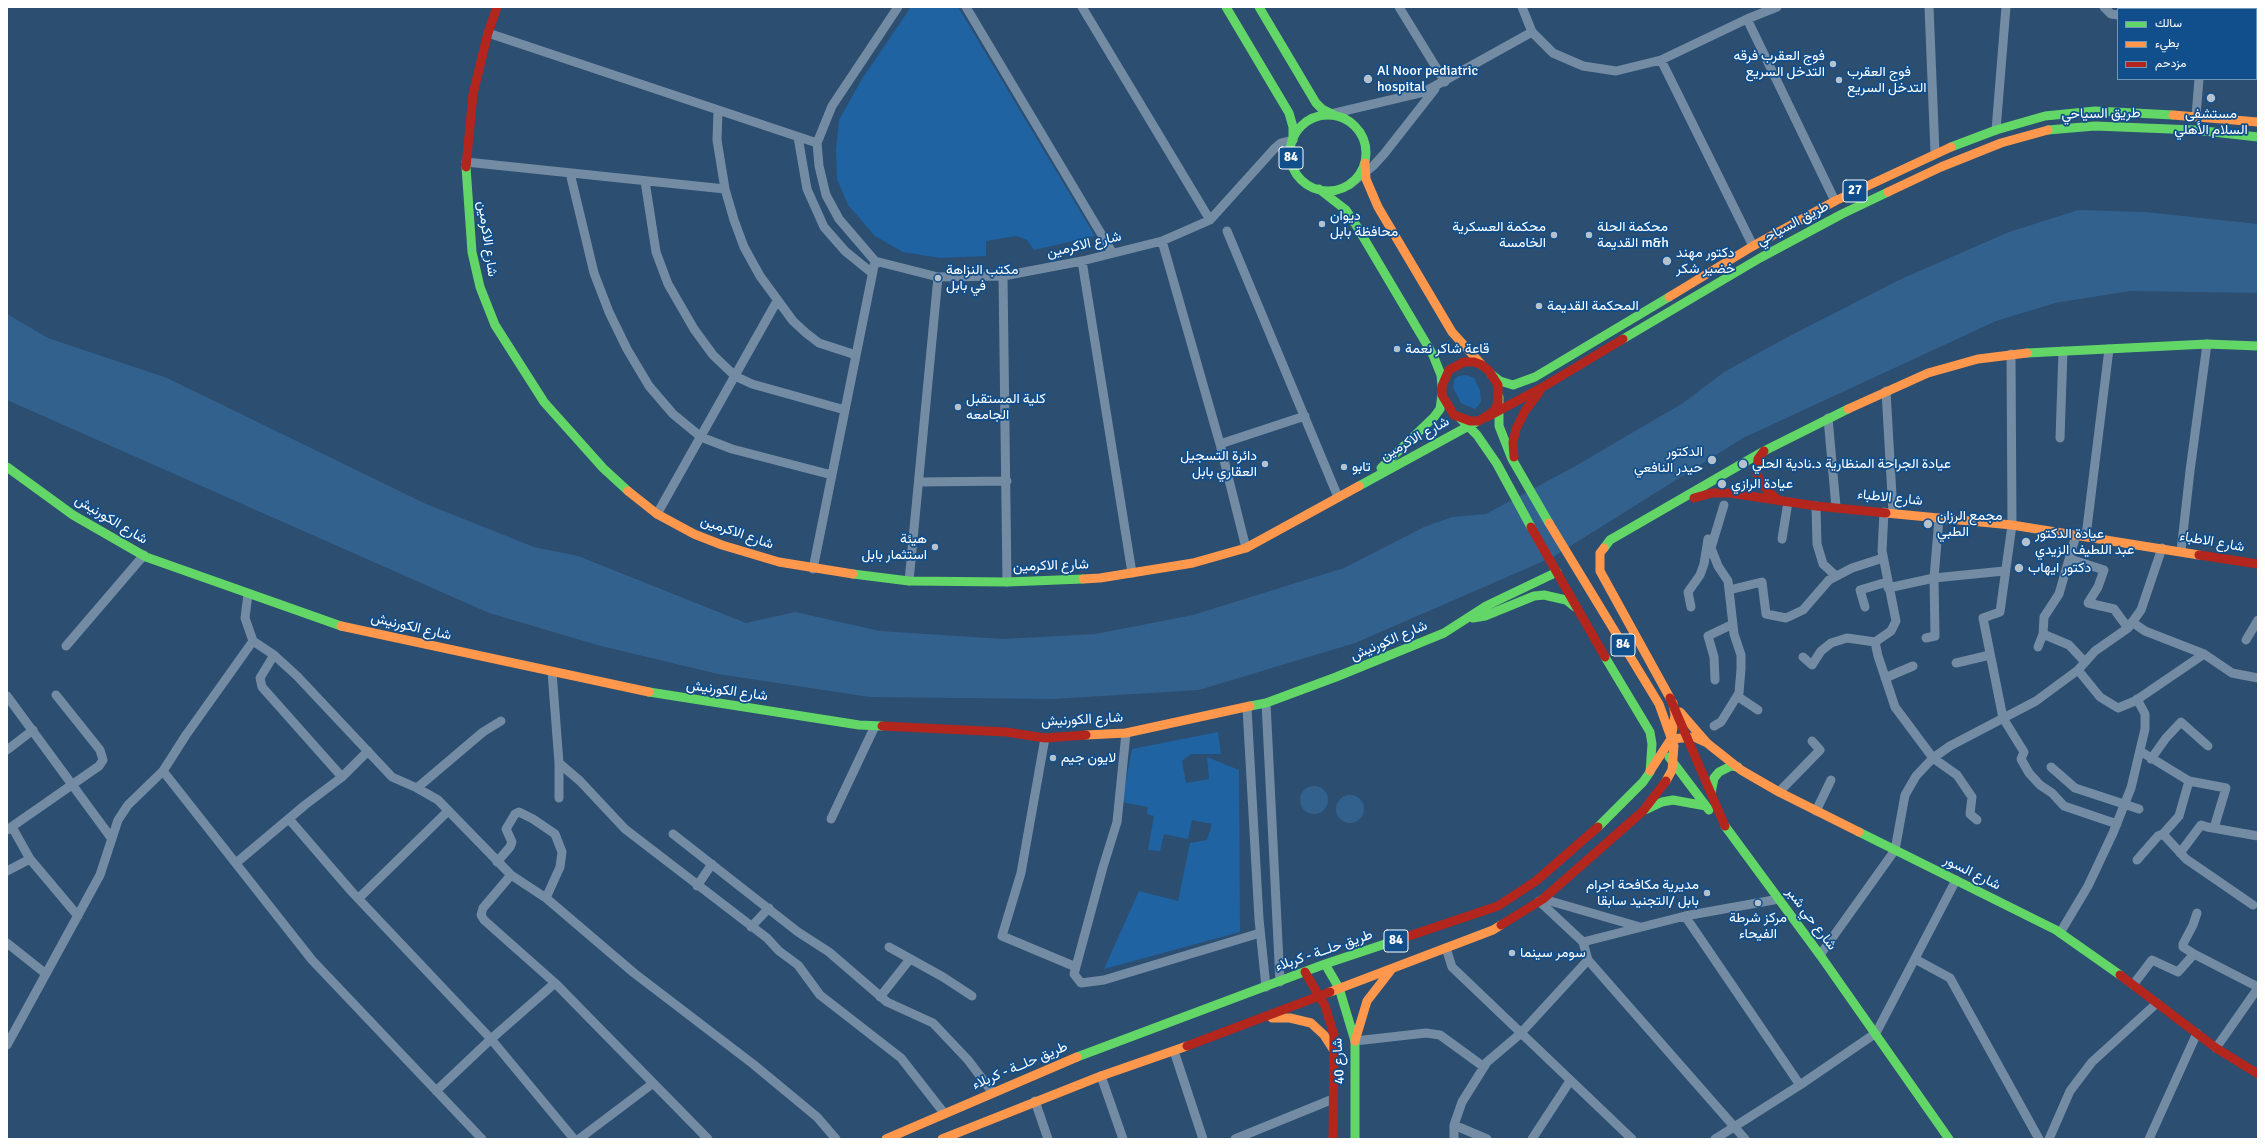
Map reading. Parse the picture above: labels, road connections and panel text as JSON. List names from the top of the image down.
{
  "streets": {
    "main road": [
      "طريق السياحي",
      "84",
      "27",
      "شارع الاكرمين",
      "شارع الاطباء",
      "شارع الكورنيش",
      "شارع السور",
      "شارع حي شبر",
      "طريق حلــة - كربلاء",
      "شارع 40"
    ]
  },
  "crossings": [
    ["طريق السياحي", "84"],
    ["طريق السياحي", "شارع الاكرمين"],
    ["84", "شارع الاكرمين"],
    ["84", "شارع الكورنيش"],
    ["84", "طريق حلــة - كربلاء"],
    ["84", "شارع 40"],
    ["شارع السور", "شارع حي شبر"],
    ["طريق حلــة - كربلاء", "شارع 40"]
  ],
  "places": [
    "فوج العقرب فرقه التدخل السريع",
    "Al Noor pediatric hospital",
    "فوج العقرب التدخل السريع",
    "مستشفى السلام الأهلي",
    "ديوان محافظة بابل",
    "محكمة العسكرية الخامسة",
    "محكمة الحلة القديمة m&h",
    "دكتور مهند خضير شكر",
    "مكتب النزاهة في بابل",
    "المحكمة القديمة",
    "قاعة شاكر نعمة",
    "كلية المستقبل الجامعه",
    "الدكتور حيدر النافعي",
    "دائرة التسجيل العقاري بابل",
    "عيادة الجراحة المنظارية د.نادية الحلي",
    "تابو",
    "عيادة الرازي",
    "مجمع الرزان الطبي",
    "عيادة الدكتور عبد اللطيف الزيدي",
    "هيئة استثمار بابل",
    "دكتور ايهاب",
    "لايون جيم",
    "مديرية مكافحة اجرام بابل /التجنيد سابقا",
    "مركز شرطة الفيحاء",
    "سومر سينما"
  ],
  "legend": ["سالك", "بطيء", "مزدحم"]
}
